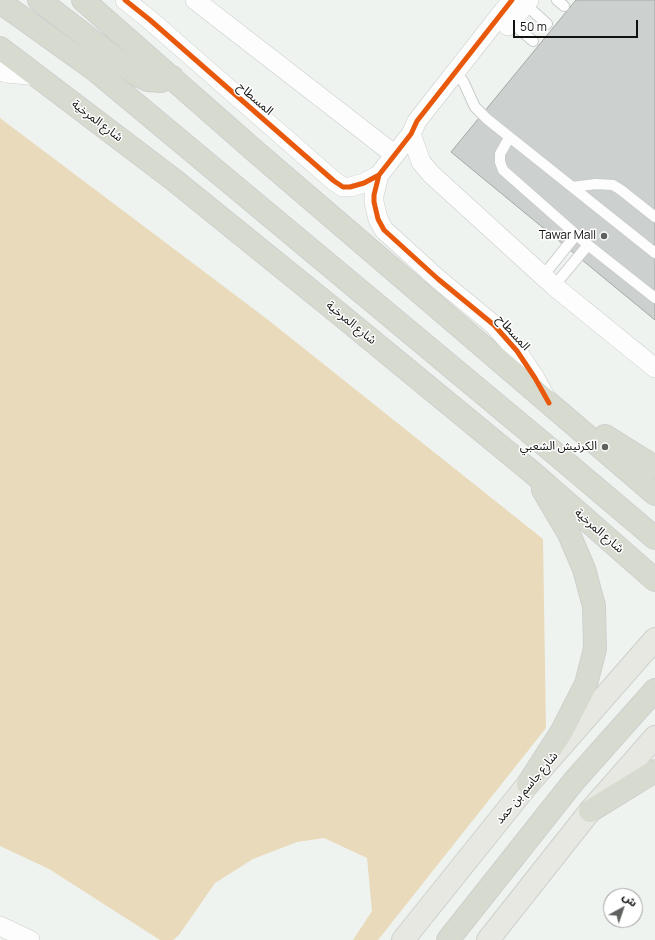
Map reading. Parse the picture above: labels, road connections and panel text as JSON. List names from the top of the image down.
{
  "streets": {
    "highway": ["شارع المرخية"],
    "main road": ["شارع جاسم بن حمد"],
    "street": ["المسطاح"]
  },
  "places": ["Tawar Mall", "الكرنيش الشعبي"],
  "scale_bar": "50 m",
  "north": "top right"
}
